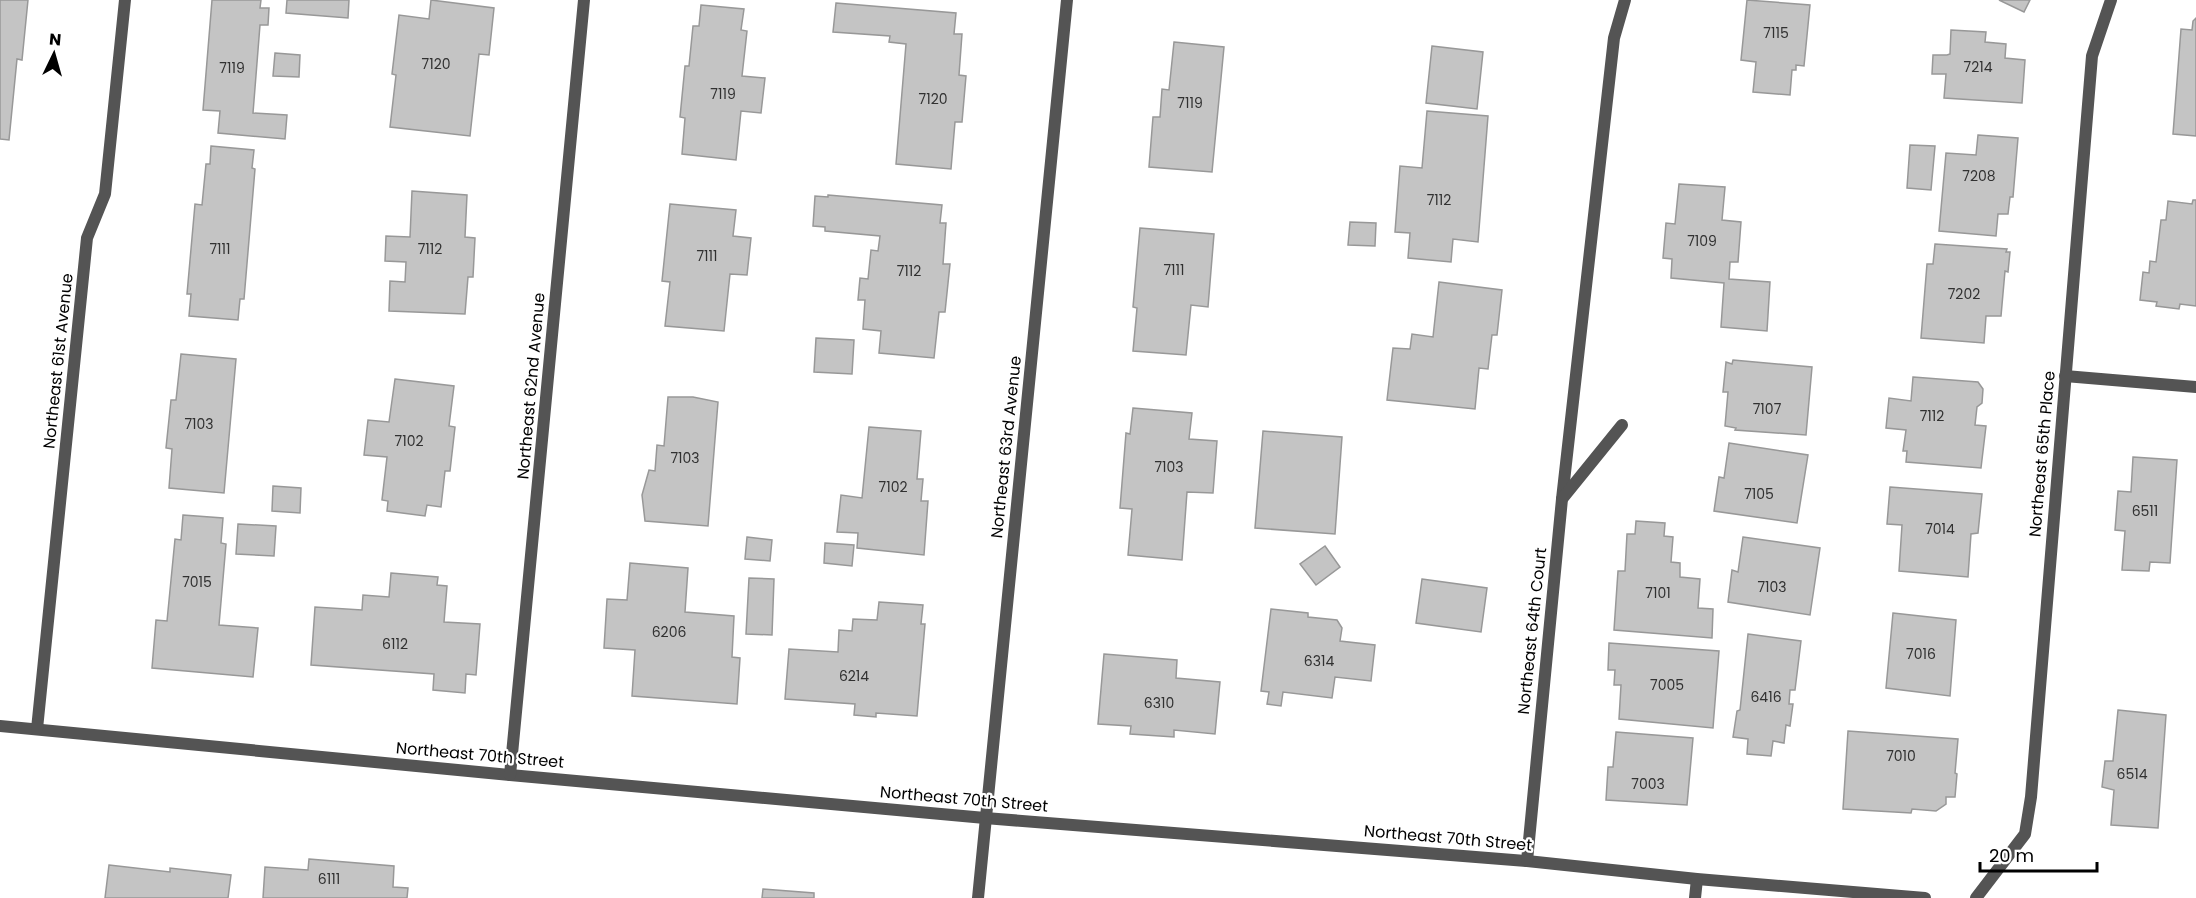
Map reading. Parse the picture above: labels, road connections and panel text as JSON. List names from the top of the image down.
{
  "streets": {
    "street": [
      "Northeast 61st Avenue",
      "Northeast 62nd Avenue",
      "Northeast 63rd Avenue",
      "Northeast 65th Place",
      "Northeast 64th Court",
      "Northeast 70th Street"
    ]
  },
  "crossings": [
    ["Northeast 61st Avenue", "Northeast 70th Street"],
    ["Northeast 62nd Avenue", "Northeast 70th Street"],
    ["Northeast 63rd Avenue", "Northeast 70th Street"],
    ["Northeast 64th Court", "Northeast 70th Street"]
  ],
  "house_numbers": [
    "7115",
    "7120",
    "7214",
    "7119",
    "7119",
    "7120",
    "7119",
    "7208",
    "7112",
    "7109",
    "7111",
    "7112",
    "7111",
    "7111",
    "7112",
    "7202",
    "7107",
    "7112",
    "7103",
    "7102",
    "7103",
    "7103",
    "7102",
    "7105",
    "6511",
    "7014",
    "7015",
    "7103",
    "7101",
    "6206",
    "6112",
    "7016",
    "6314",
    "6214",
    "7005",
    "6416",
    "6310",
    "7010",
    "6514",
    "7003",
    "6111"
  ],
  "scale_bar": "20 m",
  "north": "top"
}
